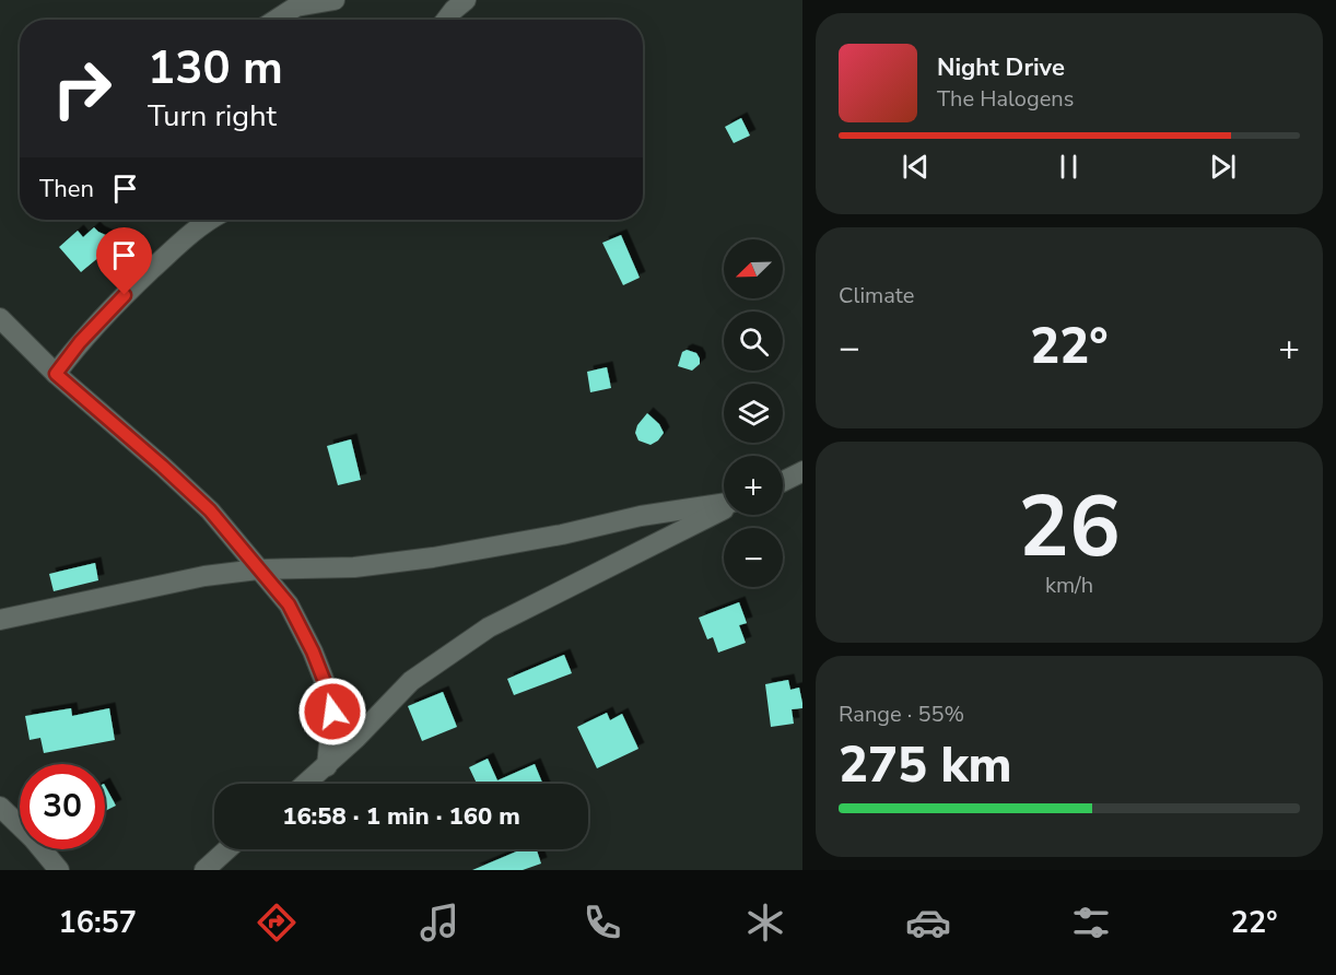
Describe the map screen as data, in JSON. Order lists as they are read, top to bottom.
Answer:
{
  "north": "bottom left",
  "page": {
    "turn": ["130 m", "Turn right"],
    "song": ["Night Drive", "The Halogens"],
    "then": "Then",
    "tile": [
      "Climate",
      ["26", "km/h"],
      ["Range · 55%", "275 km"]
    ],
    "map_buttons": ["+", "−"],
    "heat": ["−", "22°", "+"],
    "limit": "30",
    "trip": "16:58 · 1 min · 160 m",
    "tabs": ["16:57", "22°"]
  }
}
